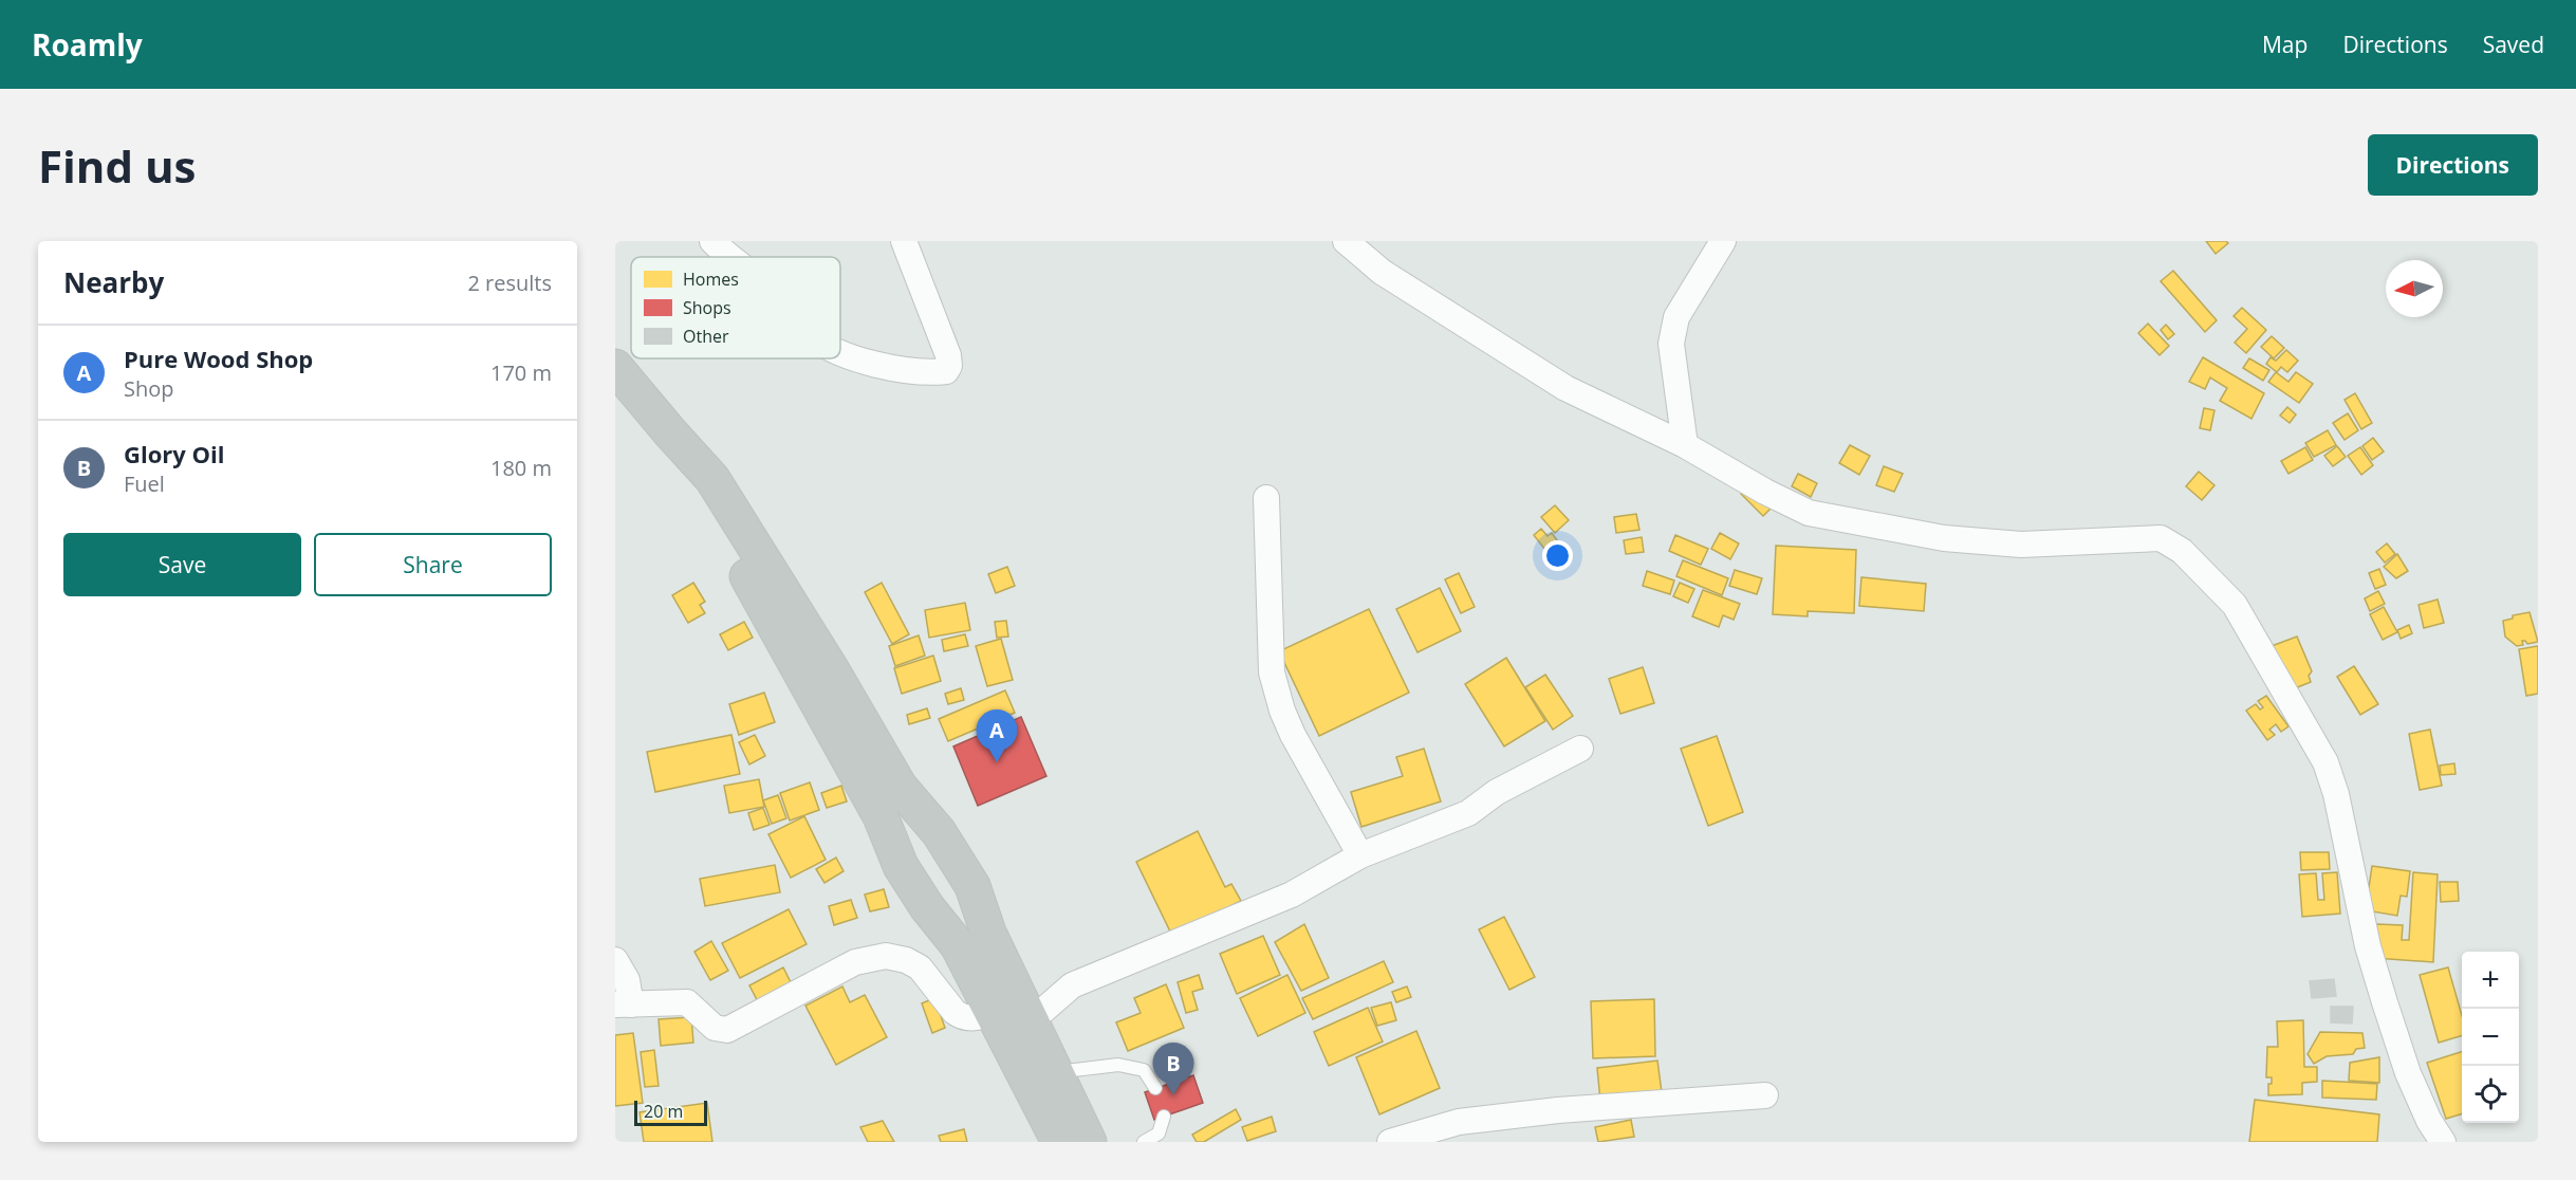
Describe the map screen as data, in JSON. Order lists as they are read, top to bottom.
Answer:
{
  "legend": ["Homes", "Shops", "Other"],
  "scale_bar": "20 m",
  "north": "left",
  "page": {
    "header": "Roamly",
    "nav": ["Map", "Directions", "Saved"],
    "buttons": [
      "Directions",
      ["Save", "Share"]
    ],
    "title": "Find us",
    "heading": ["Nearby", "2 results"],
    "list": [
      {
        "mark": "A",
        "name": "Pure Wood Shop",
        "note": "Shop",
        "value": "170 m"
      },
      {
        "mark": "B",
        "name": "Glory Oil",
        "note": "Fuel",
        "value": "180 m"
      }
    ],
    "pins": ["A", "B"],
    "map_buttons": ["+", "−"],
    "scale": "20 m"
  }
}
